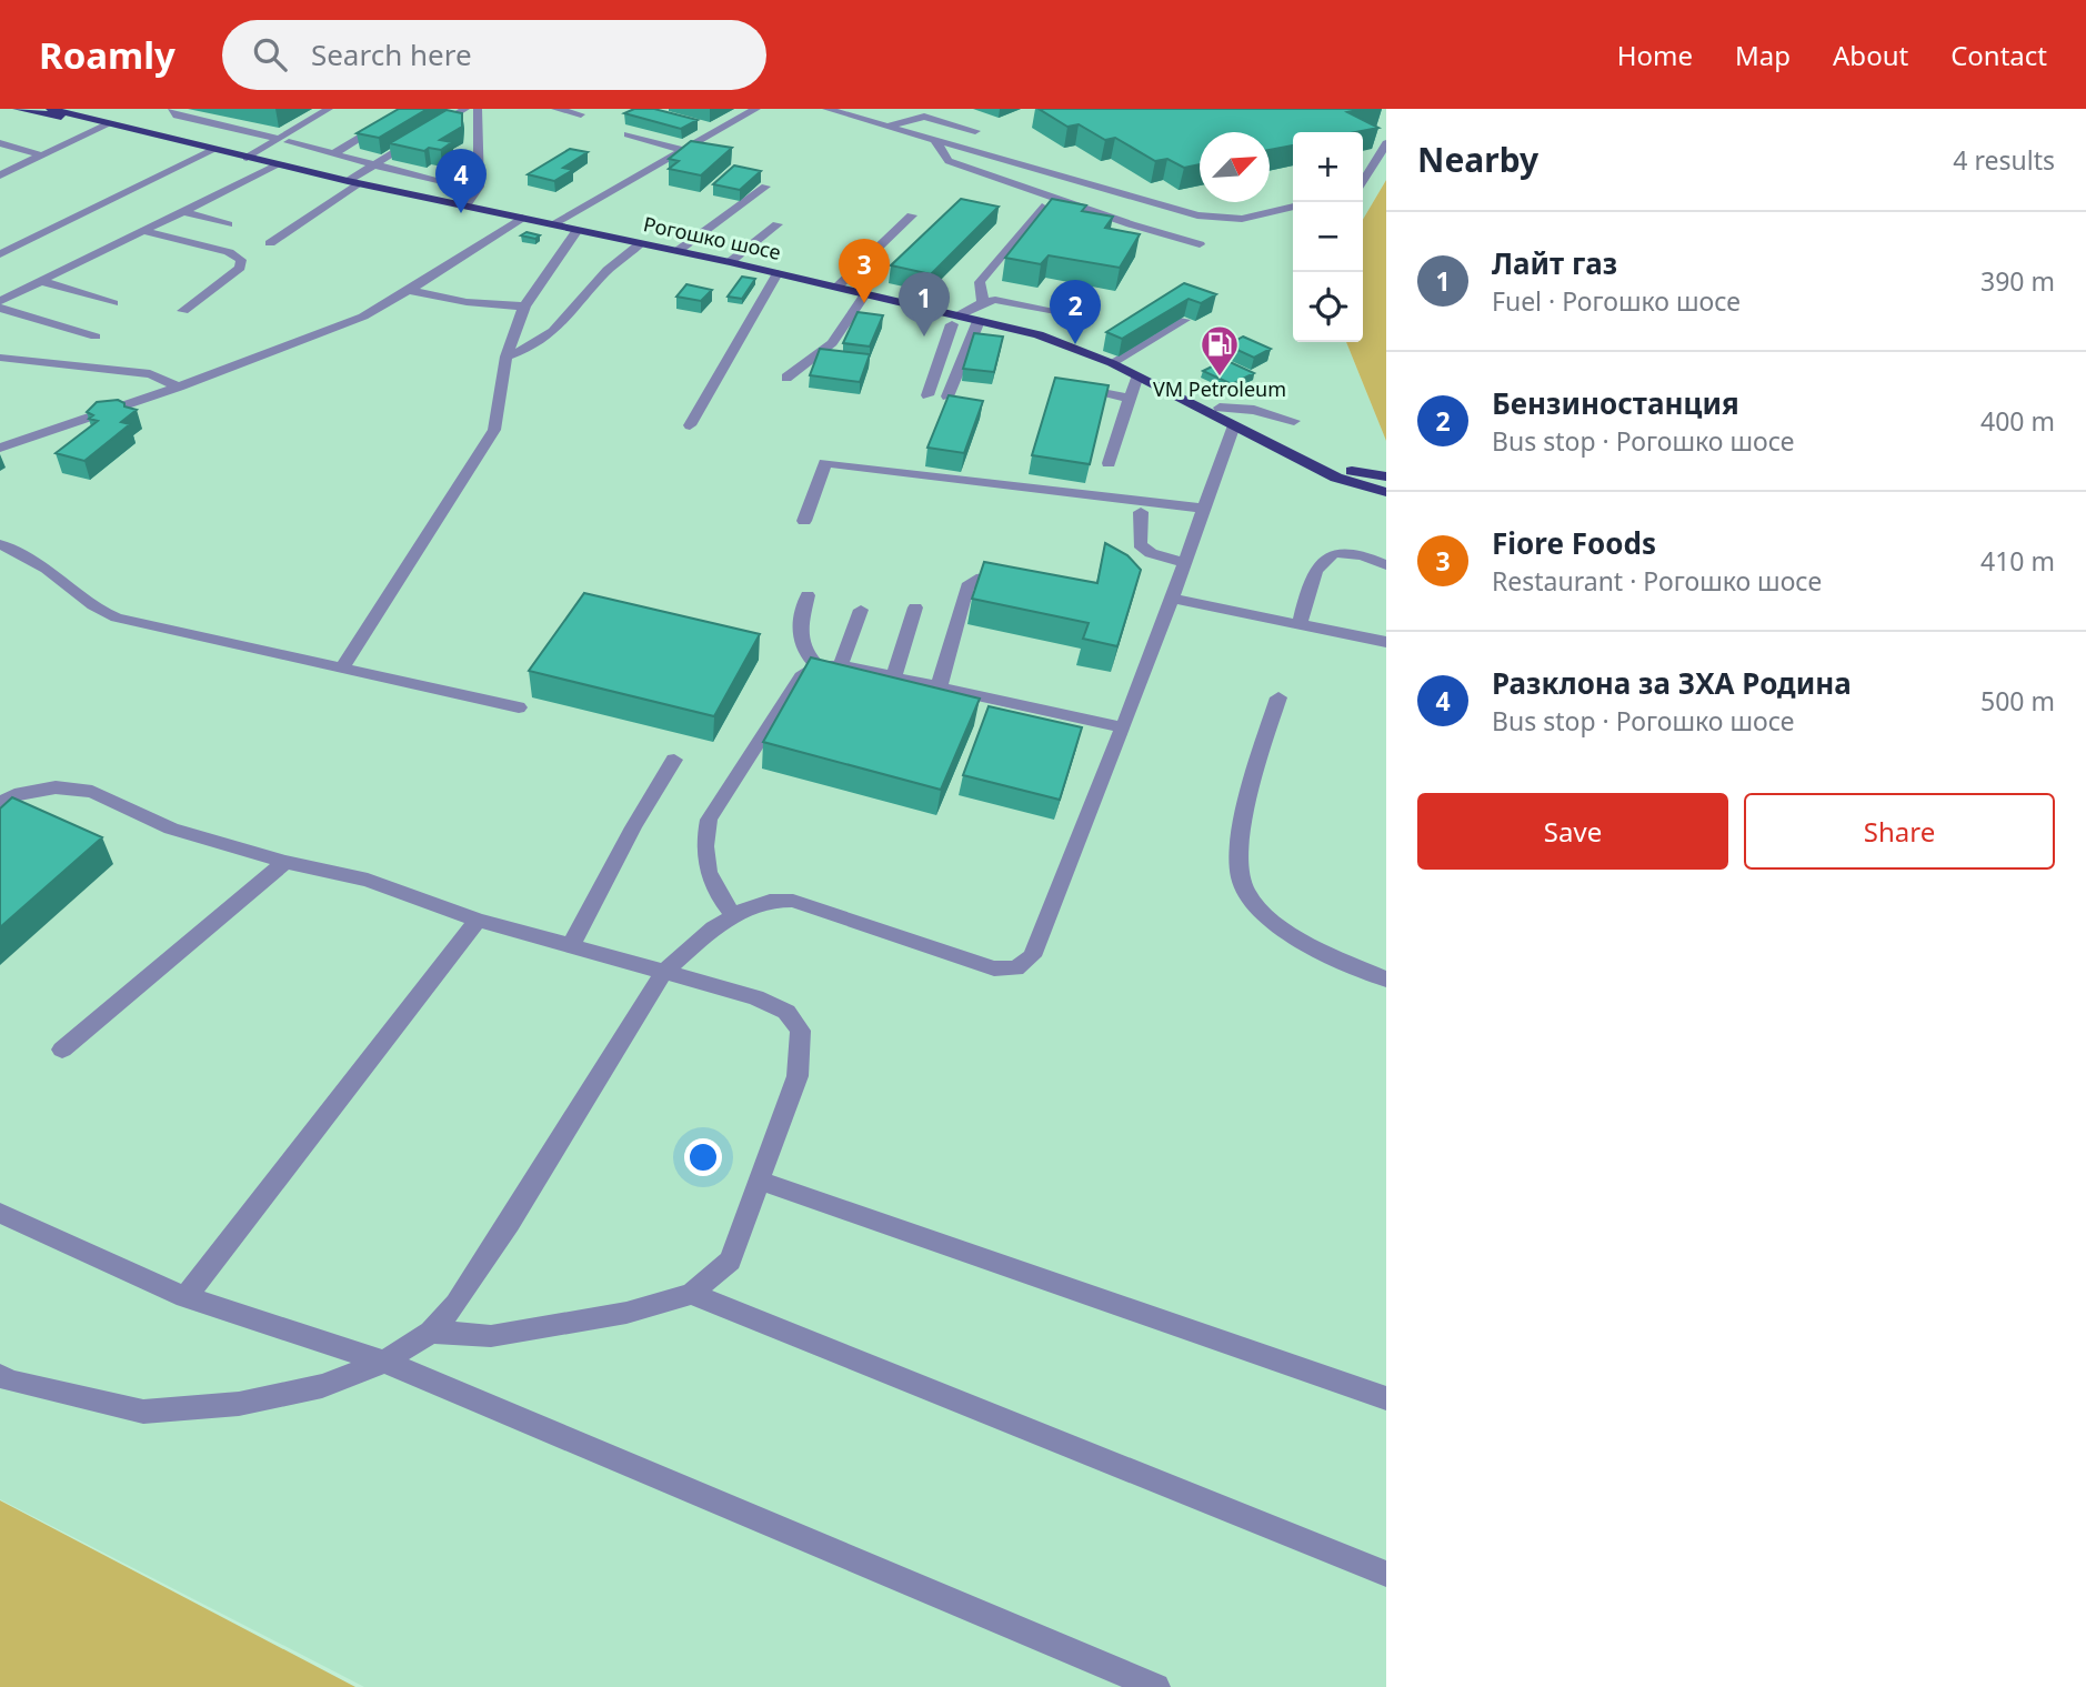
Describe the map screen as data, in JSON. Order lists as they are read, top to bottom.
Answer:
{
  "streets": {
    "main road": ["Рогошко шосе"]
  },
  "places": {
    "fuel station": ["VM Petroleum"]
  },
  "north": "top right",
  "page": {
    "header": "Roamly",
    "search": "Search here",
    "nav": [
      "Home",
      "Map",
      "About",
      "Contact"
    ],
    "heading": ["Nearby", "4 results"],
    "map_buttons": ["+", "−"],
    "pins": [
      "4",
      "3",
      "1",
      "2"
    ],
    "list": [
      {
        "mark": "1",
        "name": "Лайт газ",
        "note": "Fuel · Рогошко шосе",
        "value": "390 m"
      },
      {
        "mark": "2",
        "name": "Бензиностанция",
        "note": "Bus stop · Рогошко шосе",
        "value": "400 m"
      },
      {
        "mark": "3",
        "name": "Fiore Foods",
        "note": "Restaurant · Рогошко шосе",
        "value": "410 m"
      },
      {
        "mark": "4",
        "name": "Разклона за ЗХА Родина",
        "note": "Bus stop · Рогошко шосе",
        "value": "500 m"
      }
    ],
    "buttons": ["Save", "Share"]
  }
}
